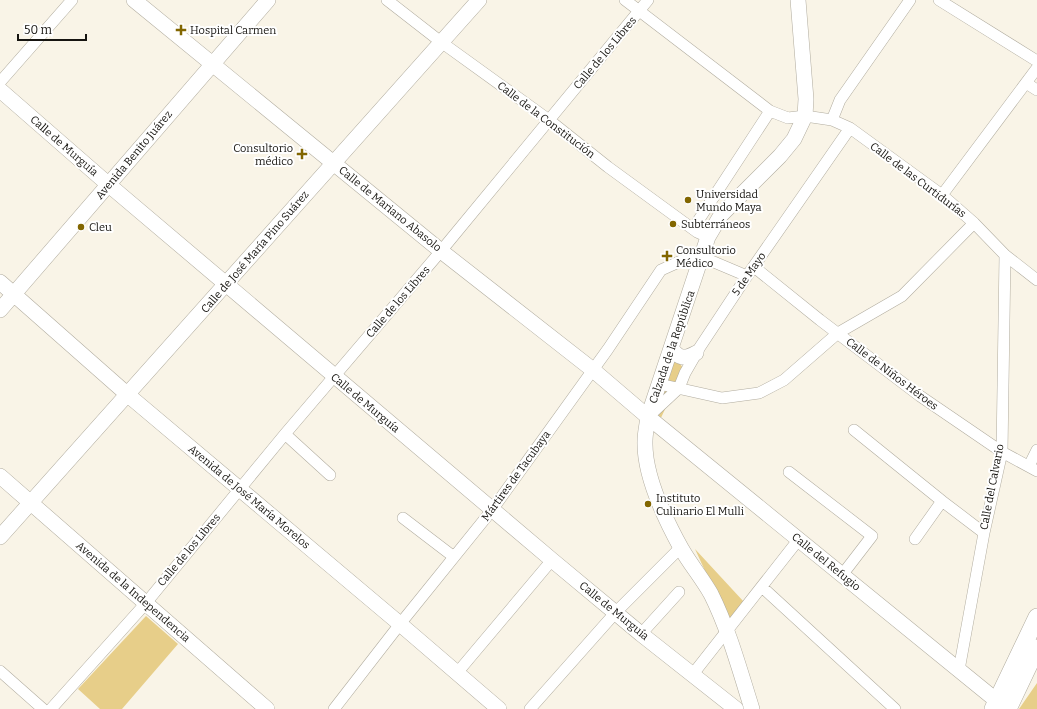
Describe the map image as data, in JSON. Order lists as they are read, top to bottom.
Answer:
{
  "streets": {
    "main road": [
      "Calle de Murguía",
      "Avenida Benito Juárez",
      "Calle de Mariano Abasolo",
      "Calle de José María Pino Suárez",
      "Calzada de la República",
      "Avenida de José María Morelos",
      "Calle del Refugio",
      "Avenida de la Independencia"
    ],
    "street": [
      "Calle de los Libres",
      "Calle de la Constitución",
      "Calle de las Curtidurías",
      "5 de Mayo",
      "Calle de Niños Héroes",
      "Mártires de Tacubaya",
      "Calle del Calvario"
    ]
  },
  "crossings": [
    ["Calle de los Libres", "Calle de la Constitución"],
    ["Calle de los Libres", "Calle de Murguía"],
    ["Calle de los Libres", "Calle de las Curtidurías"],
    ["Calle de los Libres", "Calle de Mariano Abasolo"],
    ["Calle de los Libres", "Avenida de José María Morelos"],
    ["Calle de los Libres", "Avenida de la Independencia"],
    ["Calle de la Constitución", "Calle de José María Pino Suárez"],
    ["Calle de la Constitución", "Calzada de la República"],
    ["Calle de Murguía", "Avenida Benito Juárez"],
    ["Calle de Murguía", "Calle de José María Pino Suárez"],
    ["Calle de Murguía", "Mártires de Tacubaya"],
    ["Avenida Benito Juárez", "Calle de Mariano Abasolo"],
    ["Avenida Benito Juárez", "Avenida de José María Morelos"],
    ["Calle de las Curtidurías", "5 de Mayo"],
    ["Calle de las Curtidurías", "Calzada de la República"],
    ["Calle de las Curtidurías", "Calle del Calvario"],
    ["Calle de Mariano Abasolo", "Calle de José María Pino Suárez"],
    ["Calle de Mariano Abasolo", "5 de Mayo"],
    ["Calle de Mariano Abasolo", "Calzada de la República"],
    ["Calle de Mariano Abasolo", "Mártires de Tacubaya"],
    ["Calle de Mariano Abasolo", "Calle del Refugio"],
    ["Calle de José María Pino Suárez", "Avenida de José María Morelos"],
    ["Calle de José María Pino Suárez", "Avenida de la Independencia"],
    ["5 de Mayo", "Calzada de la República"],
    ["5 de Mayo", "Calle de Niños Héroes"],
    ["5 de Mayo", "Calle del Refugio"],
    ["Calzada de la República", "Mártires de Tacubaya"],
    ["Calzada de la República", "Calle del Refugio"],
    ["Calle de Niños Héroes", "Calle del Calvario"],
    ["Mártires de Tacubaya", "Avenida de José María Morelos"],
    ["Calle del Calvario", "Calle del Refugio"]
  ],
  "places": {
    "health": ["Hospital Carmen", "Consultorio médico", "Consultorio Médico"],
    "other": [
      "Universidad Mundo Maya",
      "Subterráneos",
      "Cleu",
      "Instituto Culinario El Mulli"
    ]
  },
  "scale_bar": "50 m"
}
